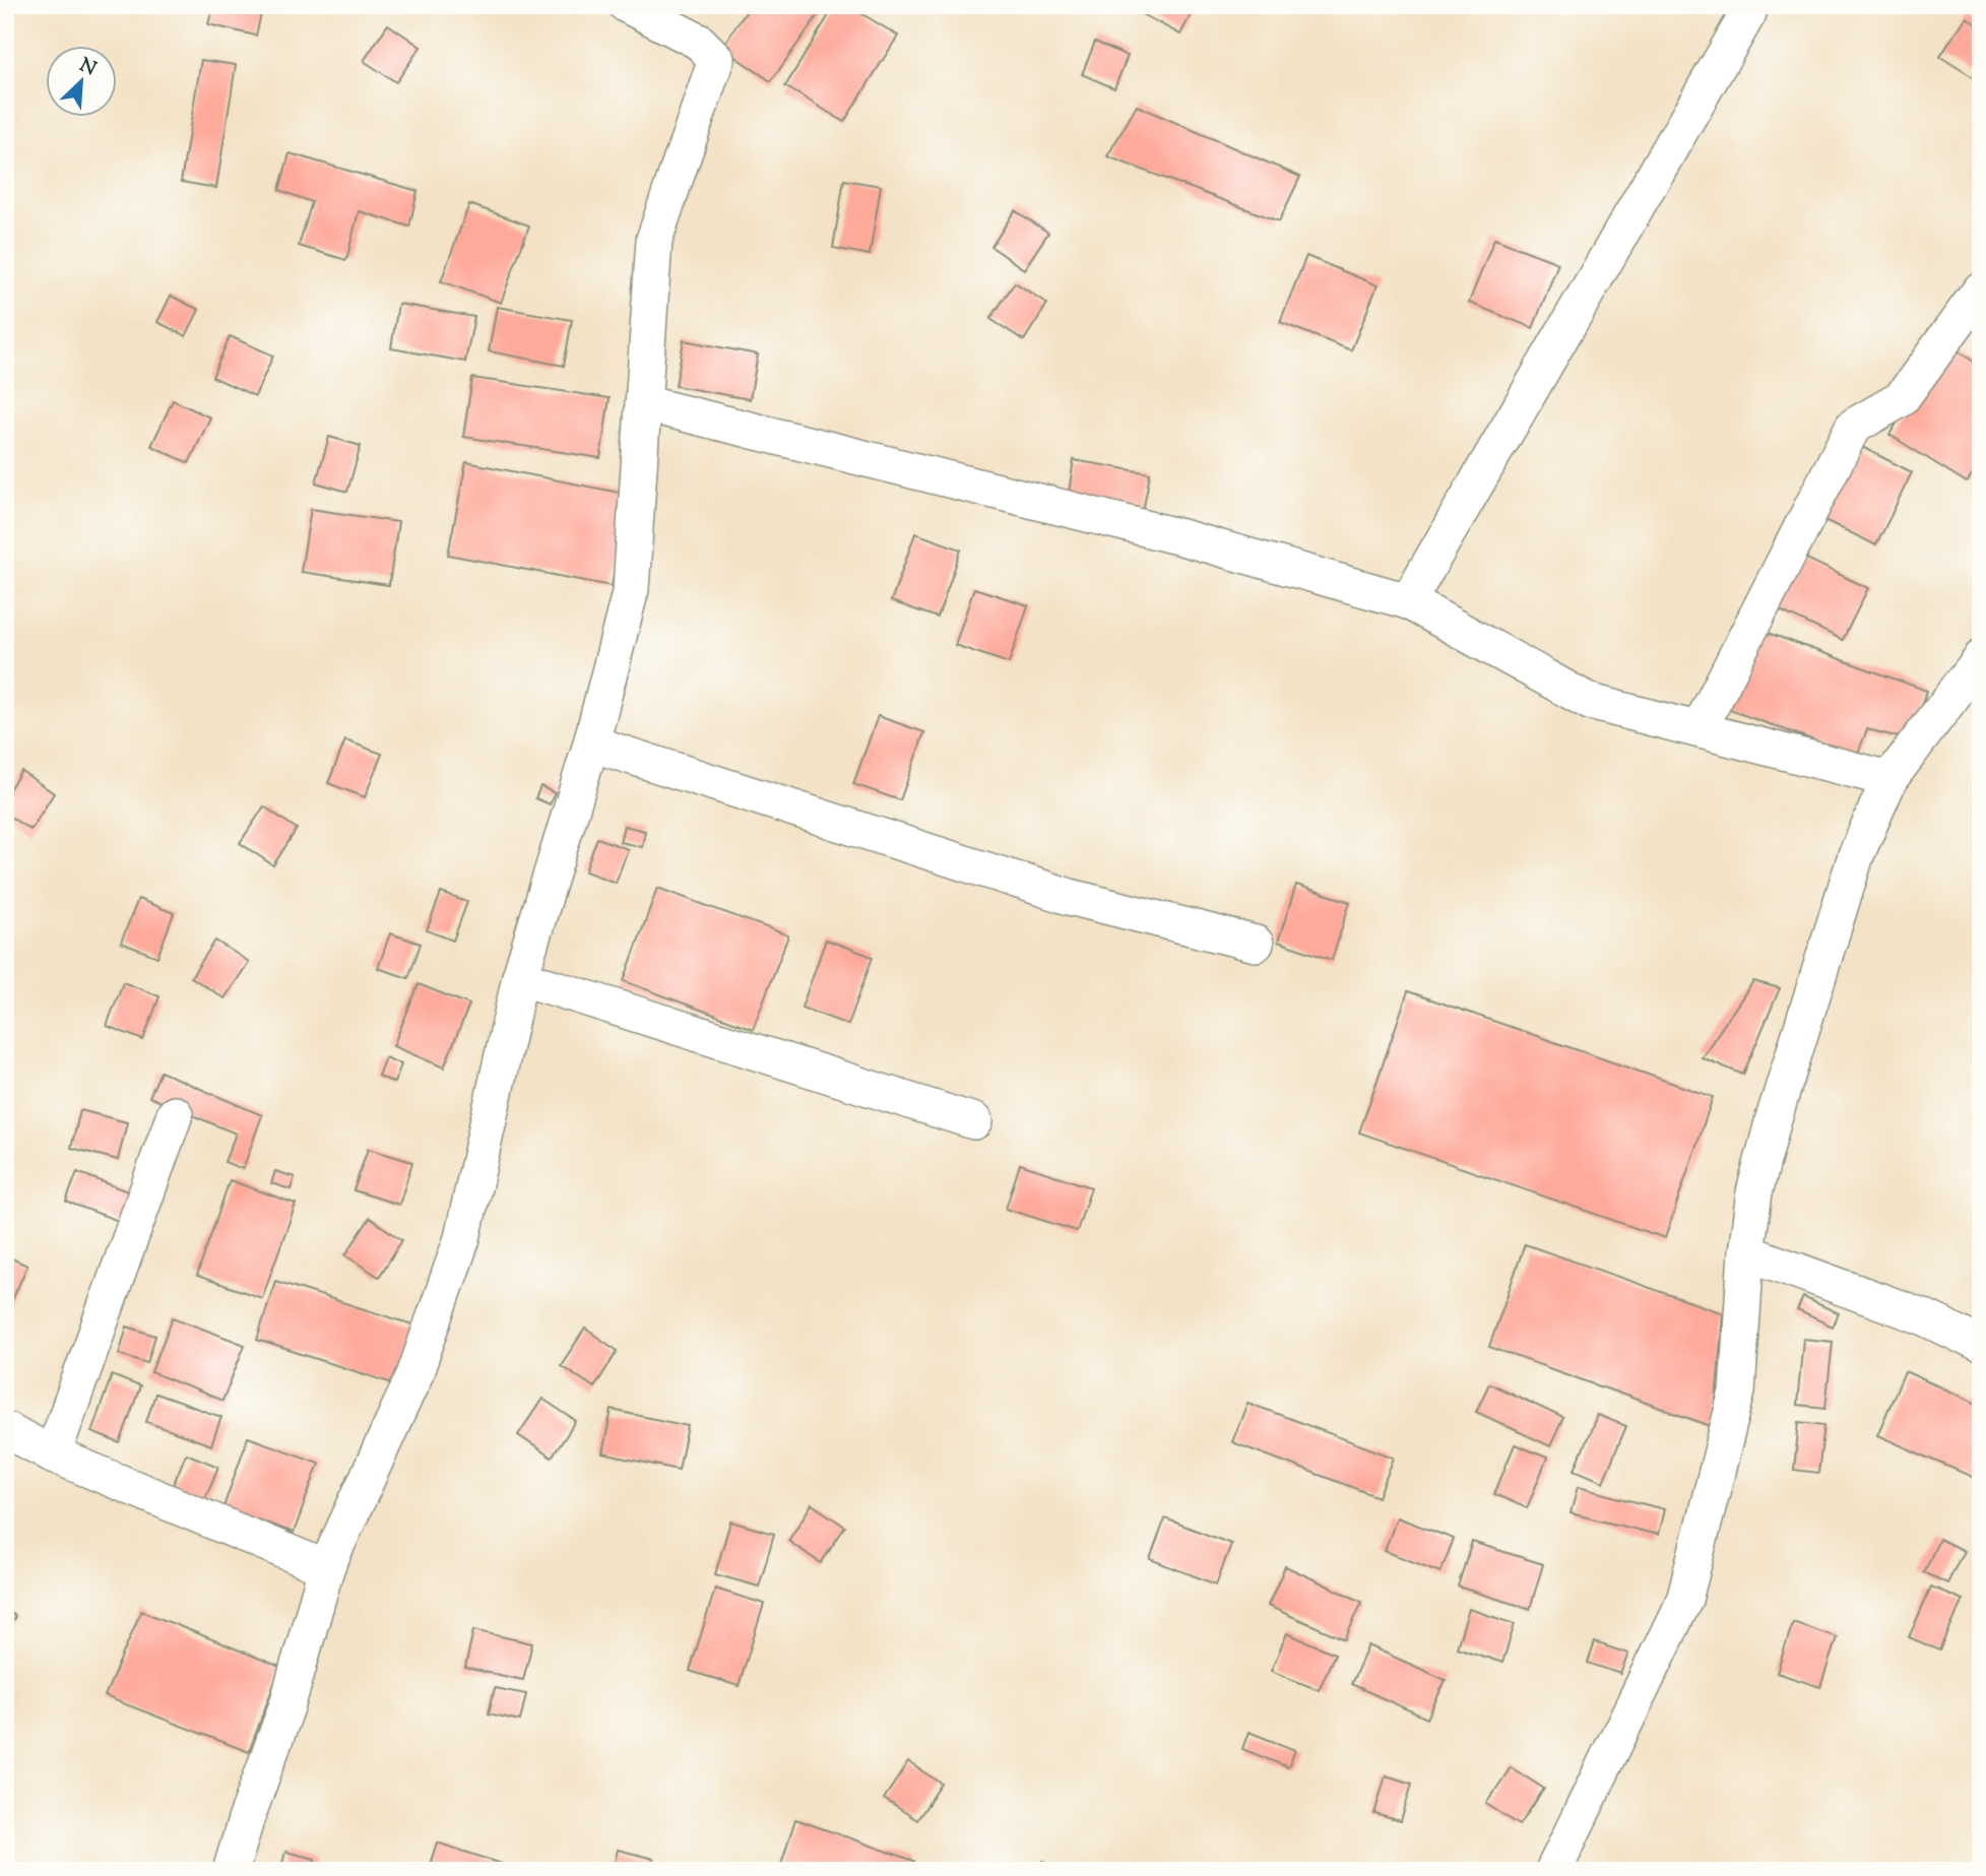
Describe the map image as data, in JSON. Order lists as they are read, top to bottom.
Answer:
{
  "north": "top right"
}
